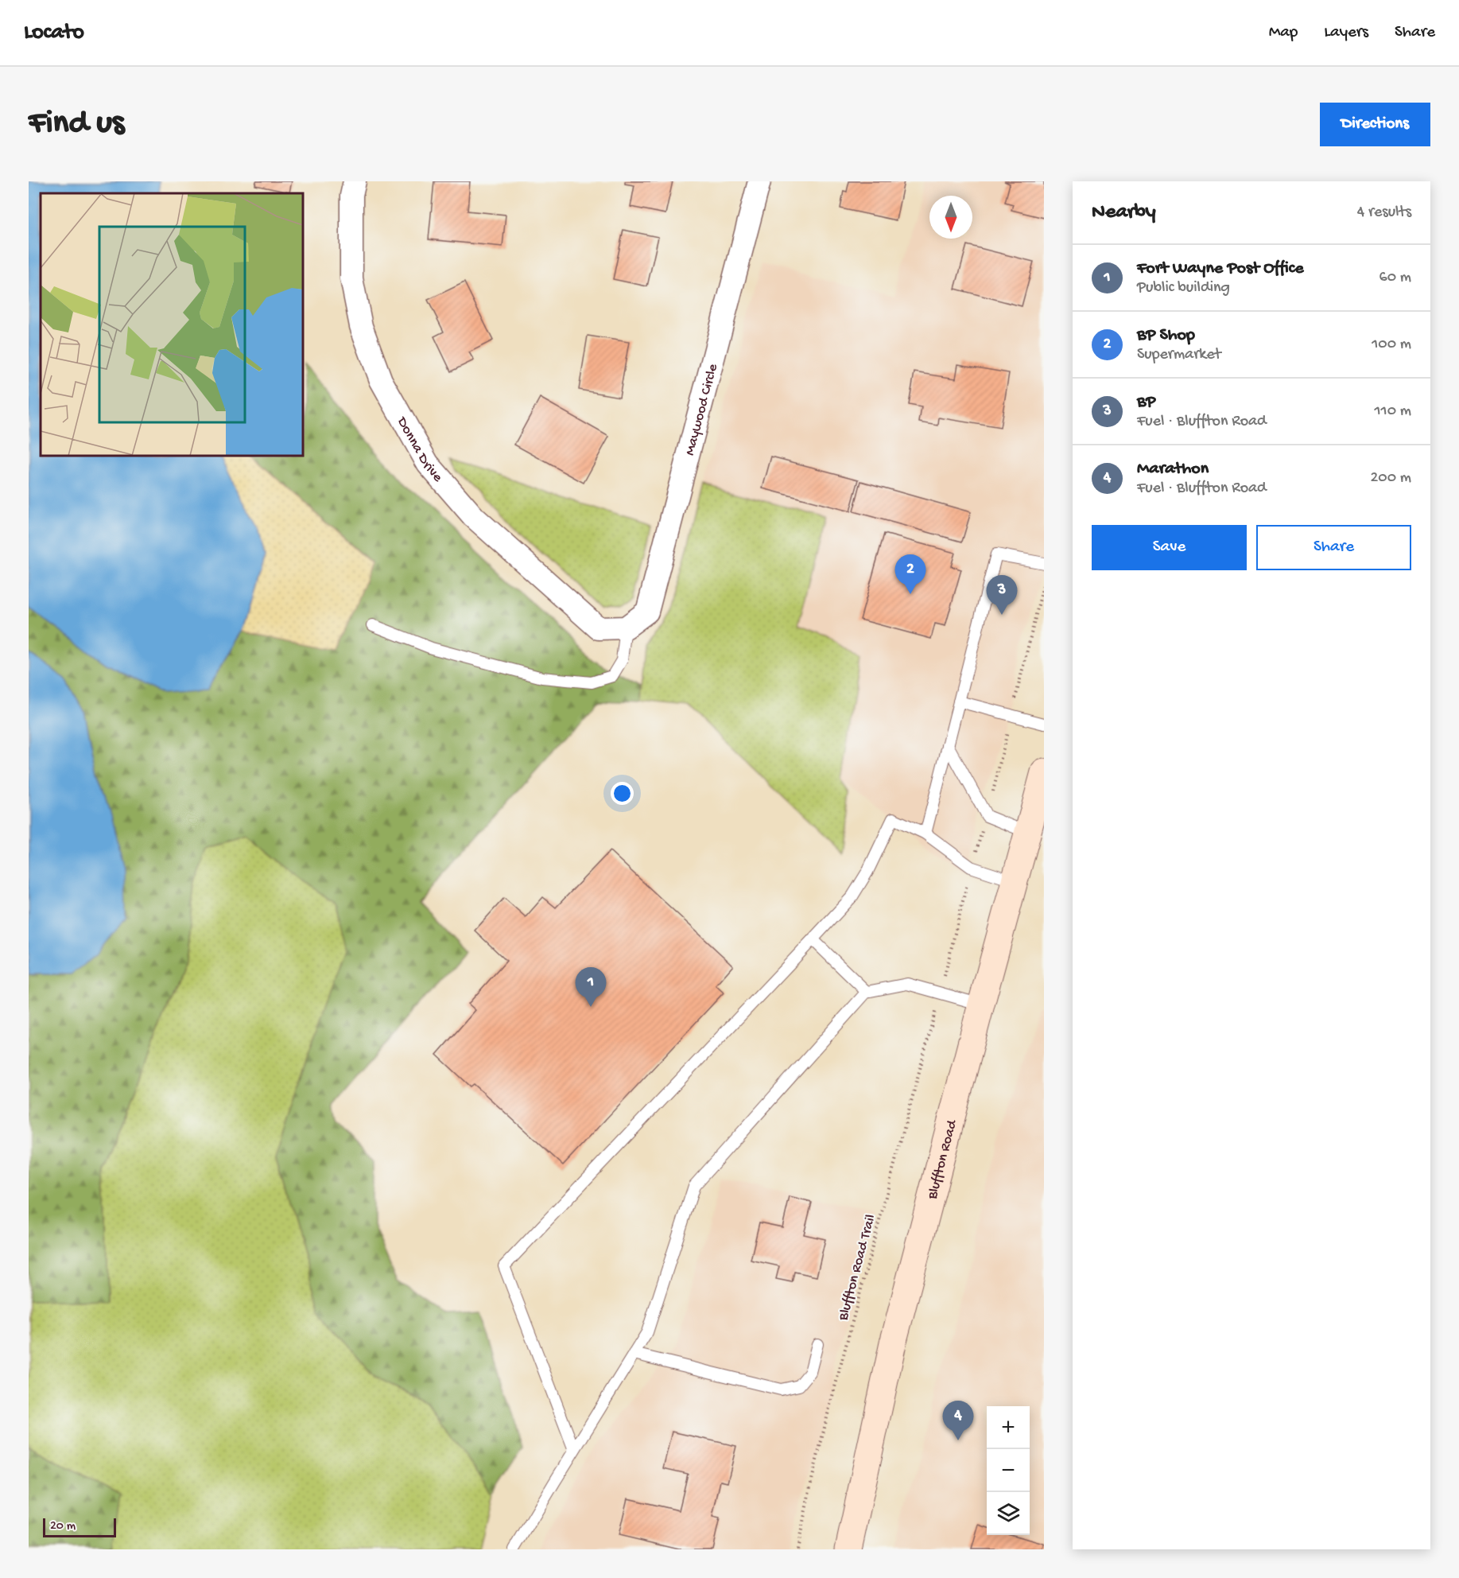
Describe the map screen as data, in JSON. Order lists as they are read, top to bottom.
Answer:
{
  "streets": {
    "main road": ["Bluffton Road"],
    "street": ["Maywood Circle", "Donna Drive"],
    "path": ["Bluffton Road Trail"]
  },
  "crossings": [
    ["Maywood Circle", "Donna Drive"]
  ],
  "scale_bar": "20 m",
  "north": "bottom",
  "page": {
    "header": "Locato",
    "nav": ["Map", "Layers", "Share"],
    "buttons": [
      "Directions",
      ["Save", "Share"]
    ],
    "title": "Find us",
    "heading": ["Nearby", "4 results"],
    "list": [
      {
        "mark": "1",
        "name": "Fort Wayne Post Office",
        "note": "Public building",
        "value": "60 m"
      },
      {
        "mark": "2",
        "name": "BP Shop",
        "note": "Supermarket",
        "value": "100 m"
      },
      {
        "mark": "3",
        "name": "BP",
        "note": "Fuel · Bluffton Road",
        "value": "110 m"
      },
      {
        "mark": "4",
        "name": "Marathon",
        "note": "Fuel · Bluffton Road",
        "value": "200 m"
      }
    ],
    "pins": [
      "2",
      "3",
      "1",
      "4"
    ],
    "map_buttons": ["+", "−"],
    "scale": "20 m"
  }
}
